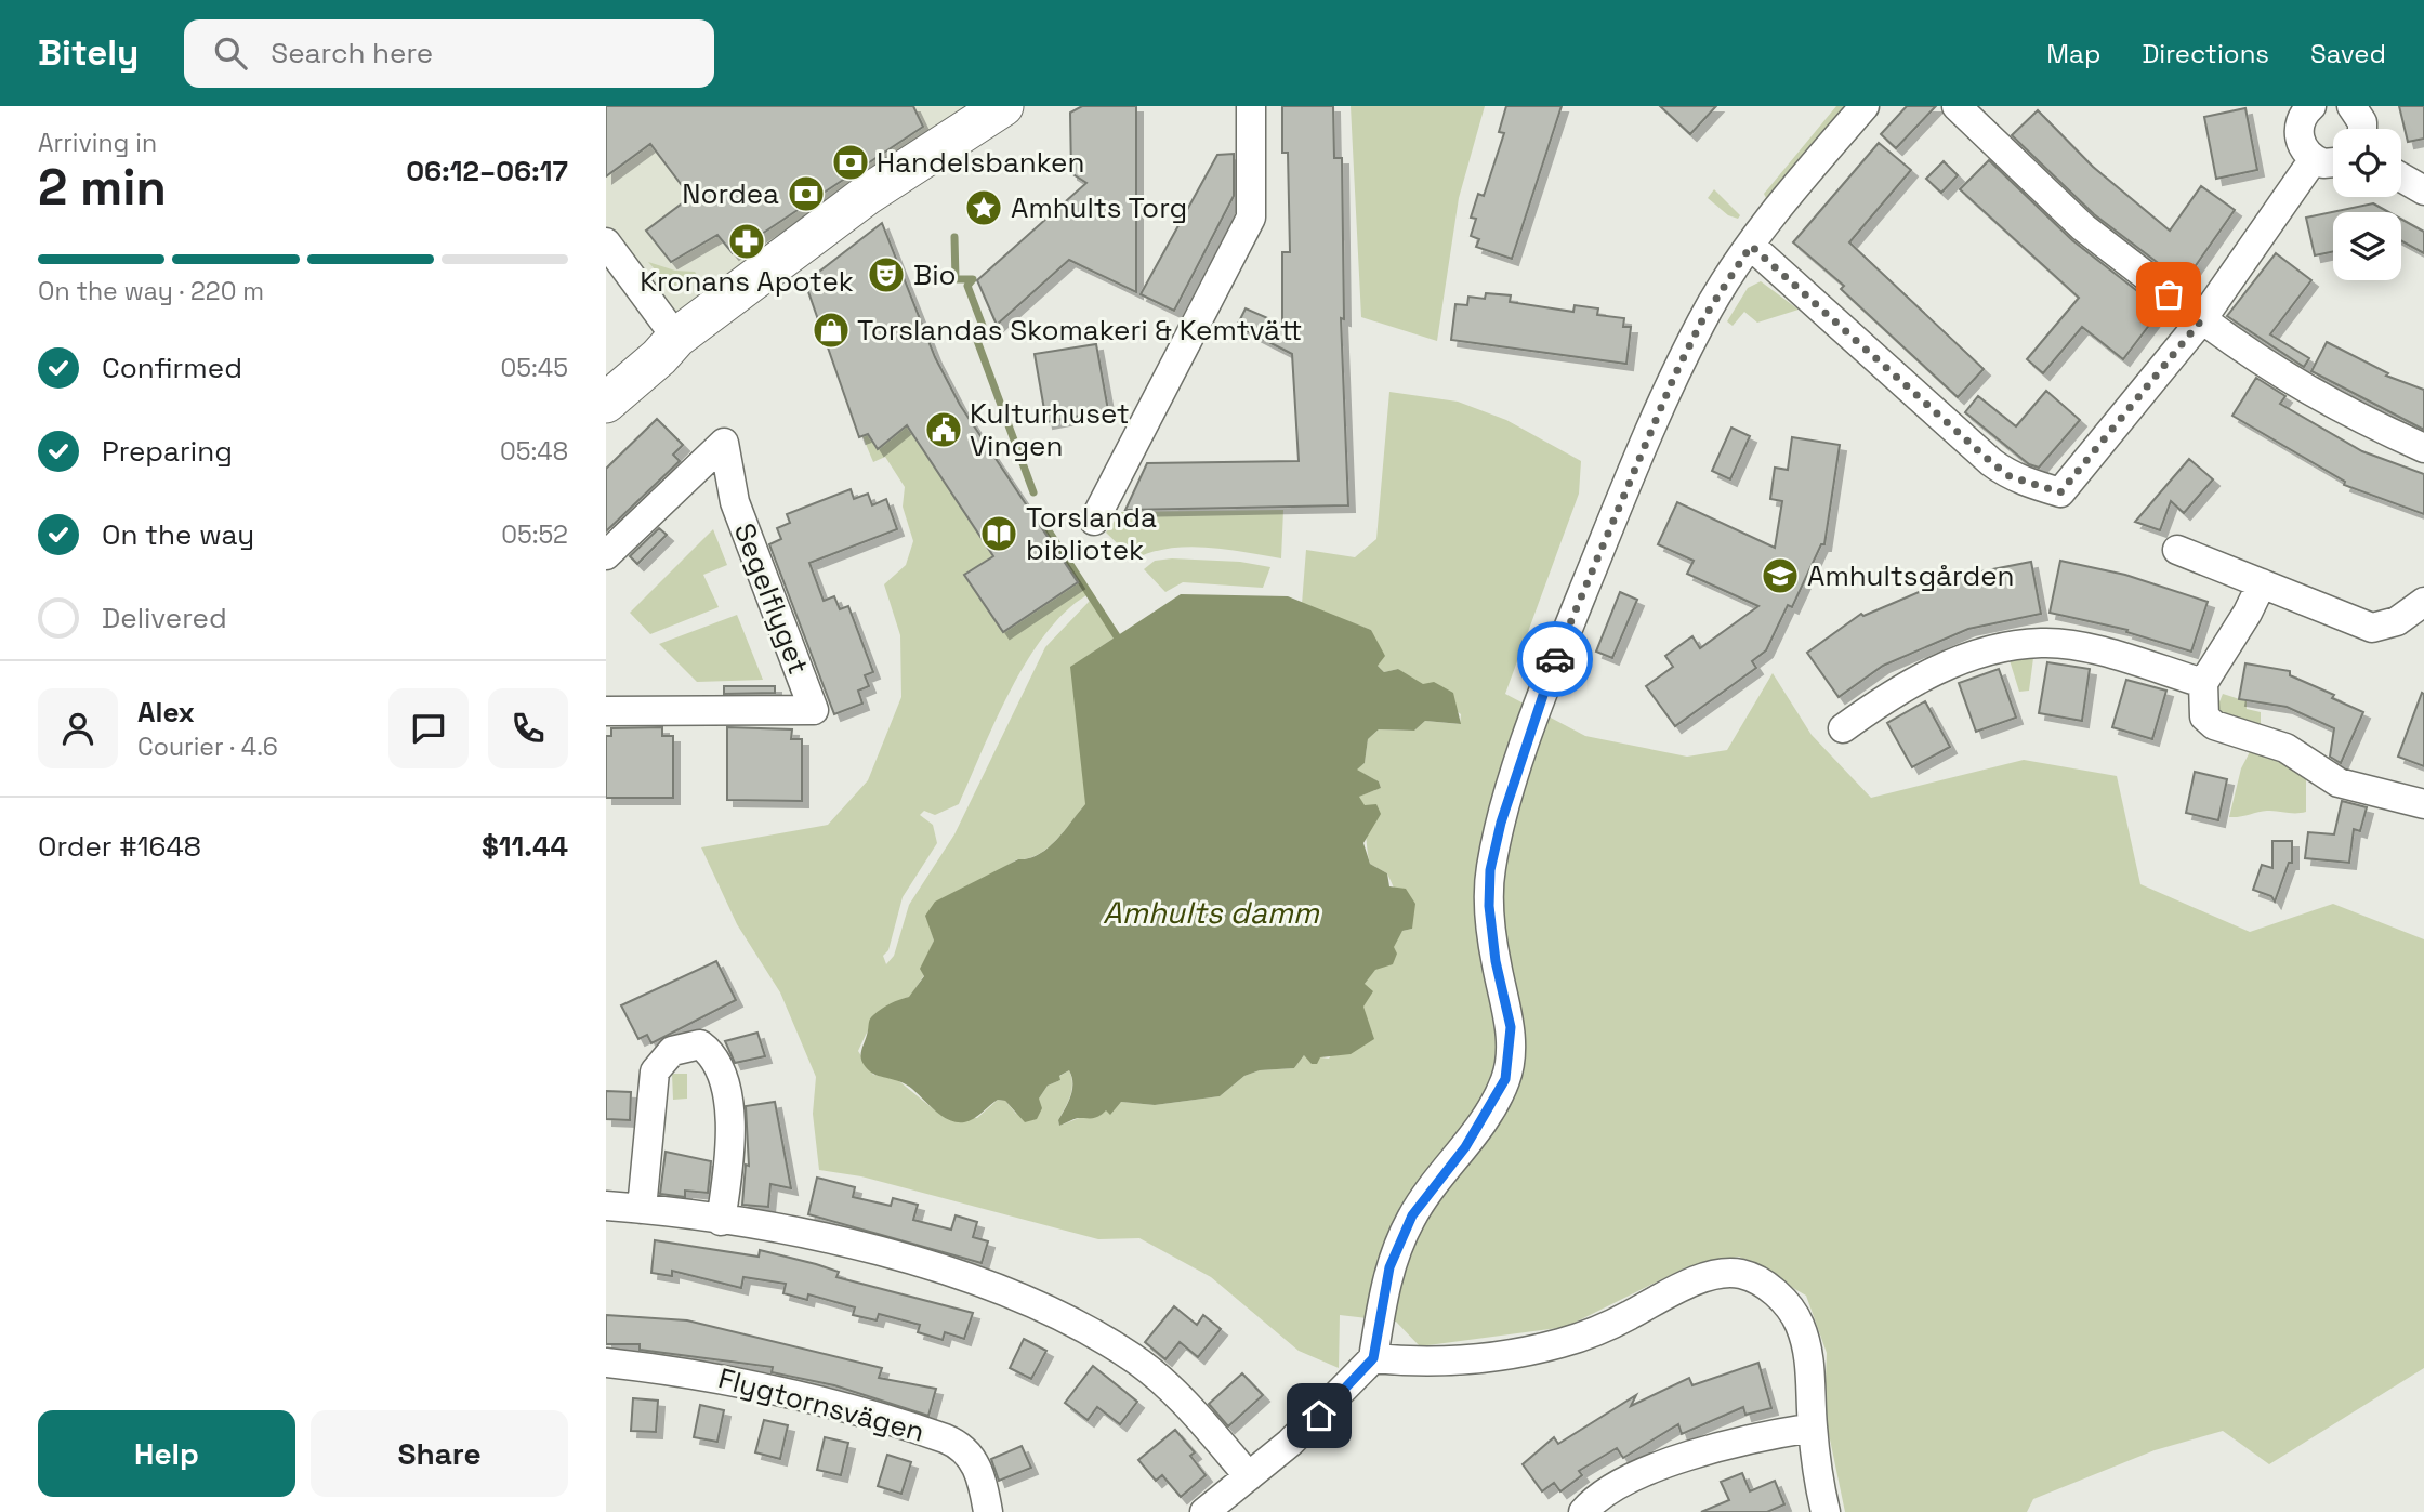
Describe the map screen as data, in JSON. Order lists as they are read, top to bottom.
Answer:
{
  "streets": {
    "street": ["Segelflyget", "Flygtornsvägen"]
  },
  "water": ["Amhults damm"],
  "places": {
    "bank": ["Handelsbanken", "Nordea"],
    "place": ["Amhults Torg"],
    "pharmacy": ["Kronans Apotek"],
    "theatre": ["Bio"],
    "shop": ["Torslandas Skomakeri & Kemtvätt"],
    "public building": ["Kulturhuset Vingen"],
    "library": ["Torslanda bibliotek"],
    "school or university": ["Amhultsgården"]
  },
  "page": {
    "header": "Bitely",
    "search": "Search here",
    "nav": ["Map", "Directions", "Saved"],
    "heading": ["2 min", "Arriving in", "06:12–06:17"],
    "panel": [
      "Alex",
      "Courier · 4.6",
      "Order #1648",
      "$11.44"
    ],
    "bar": "On the way · 220 m",
    "list": [
      ["Confirmed", "05:45"],
      ["Preparing", "05:48"],
      ["On the way", "05:52"],
      "Delivered"
    ],
    "buttons": ["Help", "Share"]
  }
}
